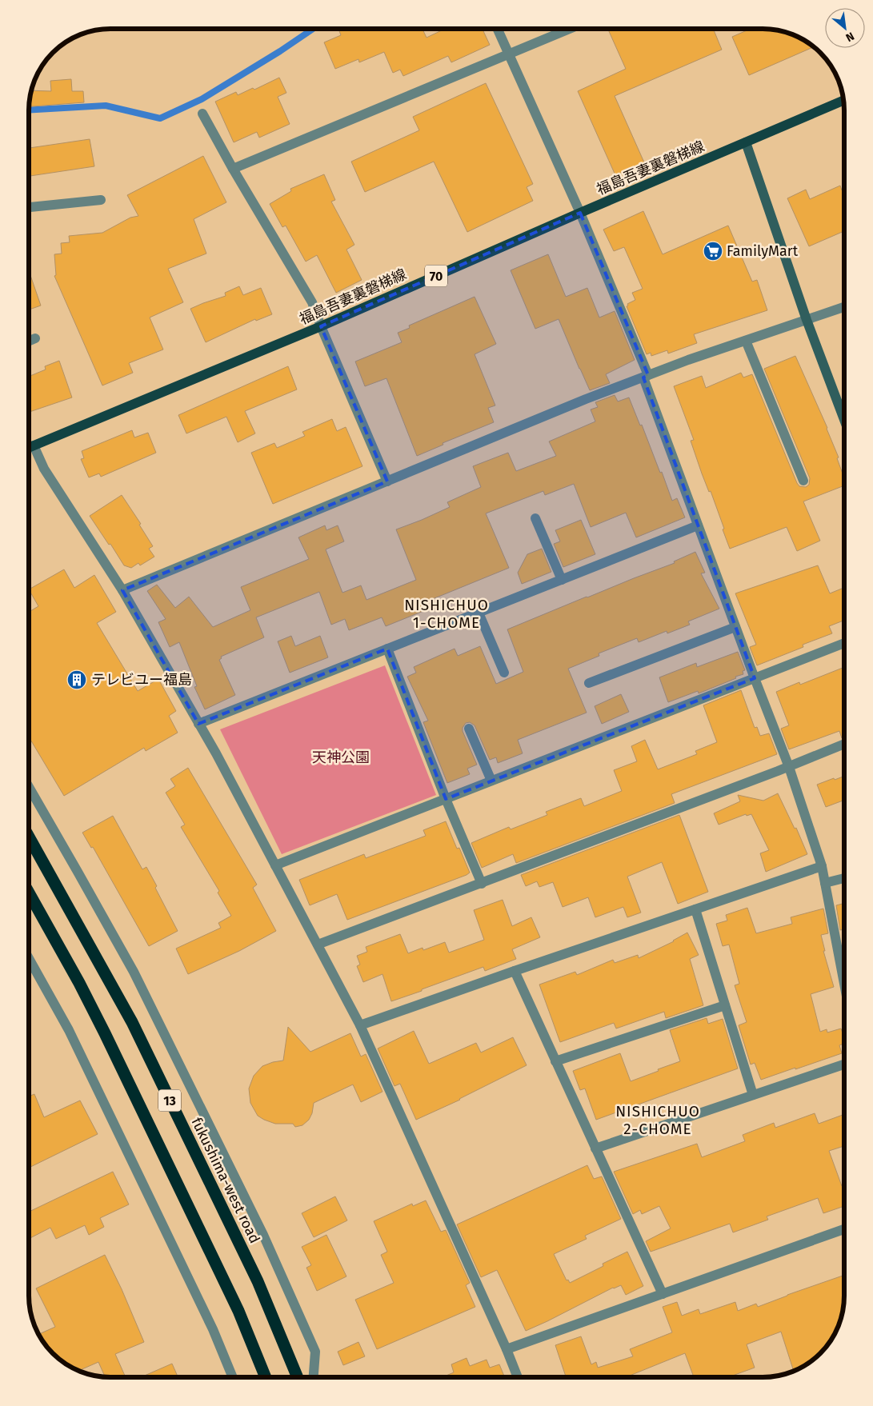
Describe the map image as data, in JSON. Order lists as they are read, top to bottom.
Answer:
{
  "streets": {
    "highway": ["13", "fukushima-west road"],
    "main road": ["福島吾妻裏磐梯線", "70"]
  },
  "districts": ["NISHICHUO 1-CHOME", "NISHICHUO 2-CHOME"],
  "parks": ["天神公園"],
  "places": {
    "supermarket": ["FamilyMart"],
    "building": ["テレビユー福島"]
  },
  "north": "bottom right"
}
